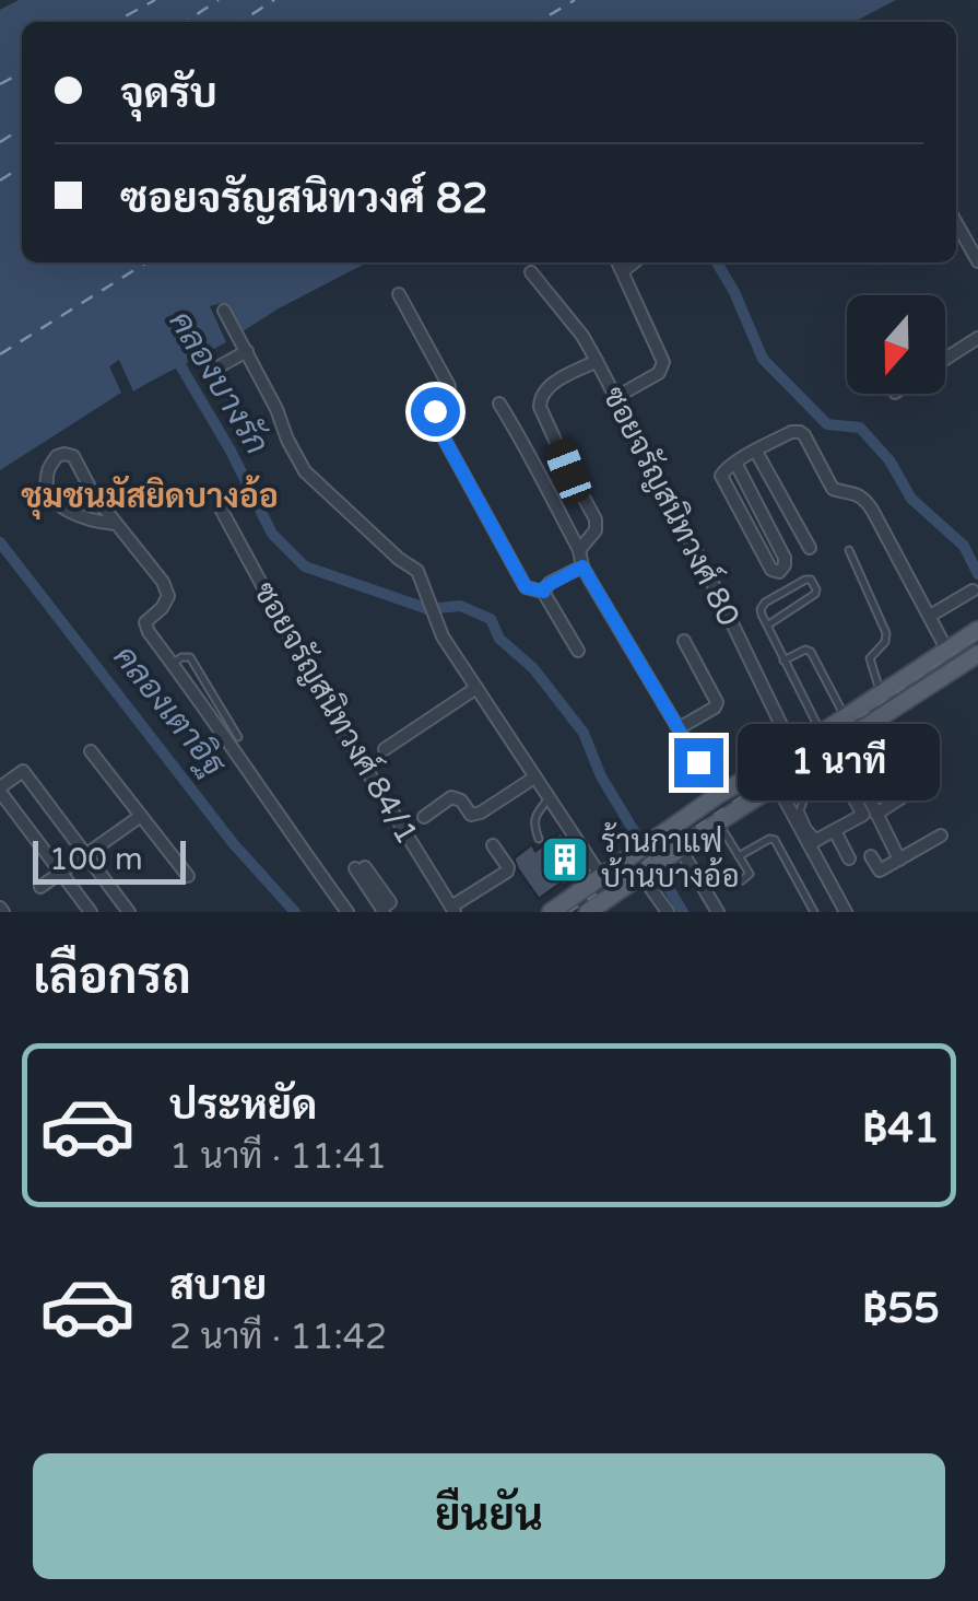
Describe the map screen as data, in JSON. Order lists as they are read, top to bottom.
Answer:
{
  "streets": {
    "street": ["ซอยจรัญสนิทวงศ์ 80", "ซอยจรัญสนิทวงศ์ 84/1"]
  },
  "districts": ["ชุมชนมัสยิดบางอ้อ"],
  "water": ["คลองบางรัก", "คลองเตาอิฐ"],
  "places": {
    "building": ["ร้านกาแฟ บ้านบางอ้อ"]
  },
  "scale_bar": "100 m",
  "north": "bottom",
  "page": {
    "banner": ["จุดรับ", "ซอยจรัญสนิทวงศ์ 82"],
    "bubble": "1 นาที",
    "scale": "100 m",
    "heading": "เลือกรถ",
    "list": [
      {
        "name": "ประหยัด",
        "note": "1 นาที · 11:41",
        "value": "฿41"
      },
      {
        "name": "สบาย",
        "note": "2 นาที · 11:42",
        "value": "฿55"
      }
    ],
    "buttons": "ยืนยัน"
  }
}
